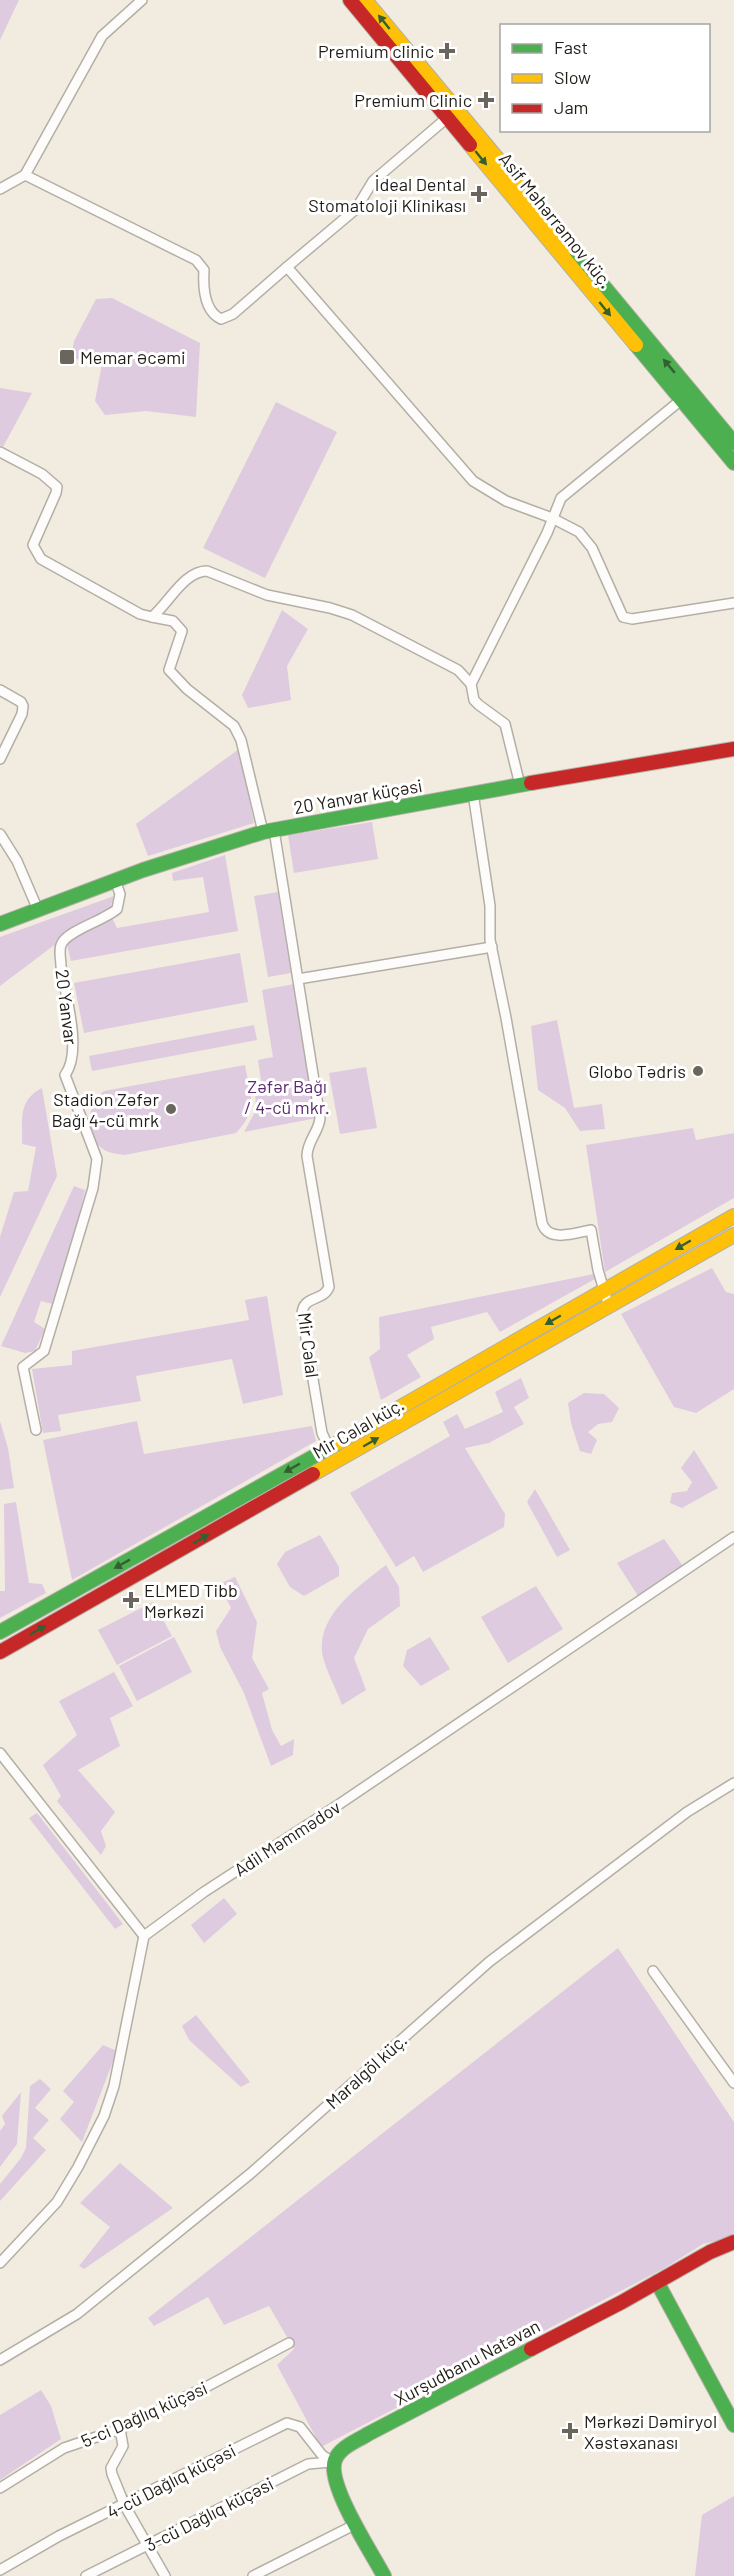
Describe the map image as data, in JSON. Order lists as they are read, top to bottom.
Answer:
{
  "streets": {
    "street": [
      "Asif Məhərrəmov küç.",
      "20 Yanvar küçəsi",
      "20 Yanvar",
      "Mir Cəlal",
      "Mir Cəlal küç.",
      "Adil Məmmədov",
      "Maralgöl küç.",
      "Xurşudbanu Natəvan",
      "5-ci Dağlıq küçəsi",
      "4-cü Dağlıq küçəsi",
      "3-cü Dağlıq küçəsi"
    ]
  },
  "crossings": [
    ["20 Yanvar küçəsi", "20 Yanvar"],
    ["Mir Cəlal", "Mir Cəlal küç."],
    ["Xurşudbanu Natəvan", "4-cü Dağlıq küçəsi"],
    ["Xurşudbanu Natəvan", "3-cü Dağlıq küçəsi"],
    ["4-cü Dağlıq küçəsi", "3-cü Dağlıq küçəsi"]
  ],
  "parks": ["Zəfər Bağı / 4-cü mkr."],
  "places": {
    "health": [
      "Premium clinic",
      "Premium Clinic",
      "İdeal Dental Stomatoloji Klinikası",
      "ELMED Tibb Mərkəzi",
      "Mərkəzi Dəmiryol Xəstəxanası"
    ],
    "transit": ["Memar Əcəmi"],
    "other": ["Globo Tədris", "Stadion Zəfər Bağı 4-cü mrk"]
  },
  "legend": ["Fast", "Slow", "Jam"]
}
